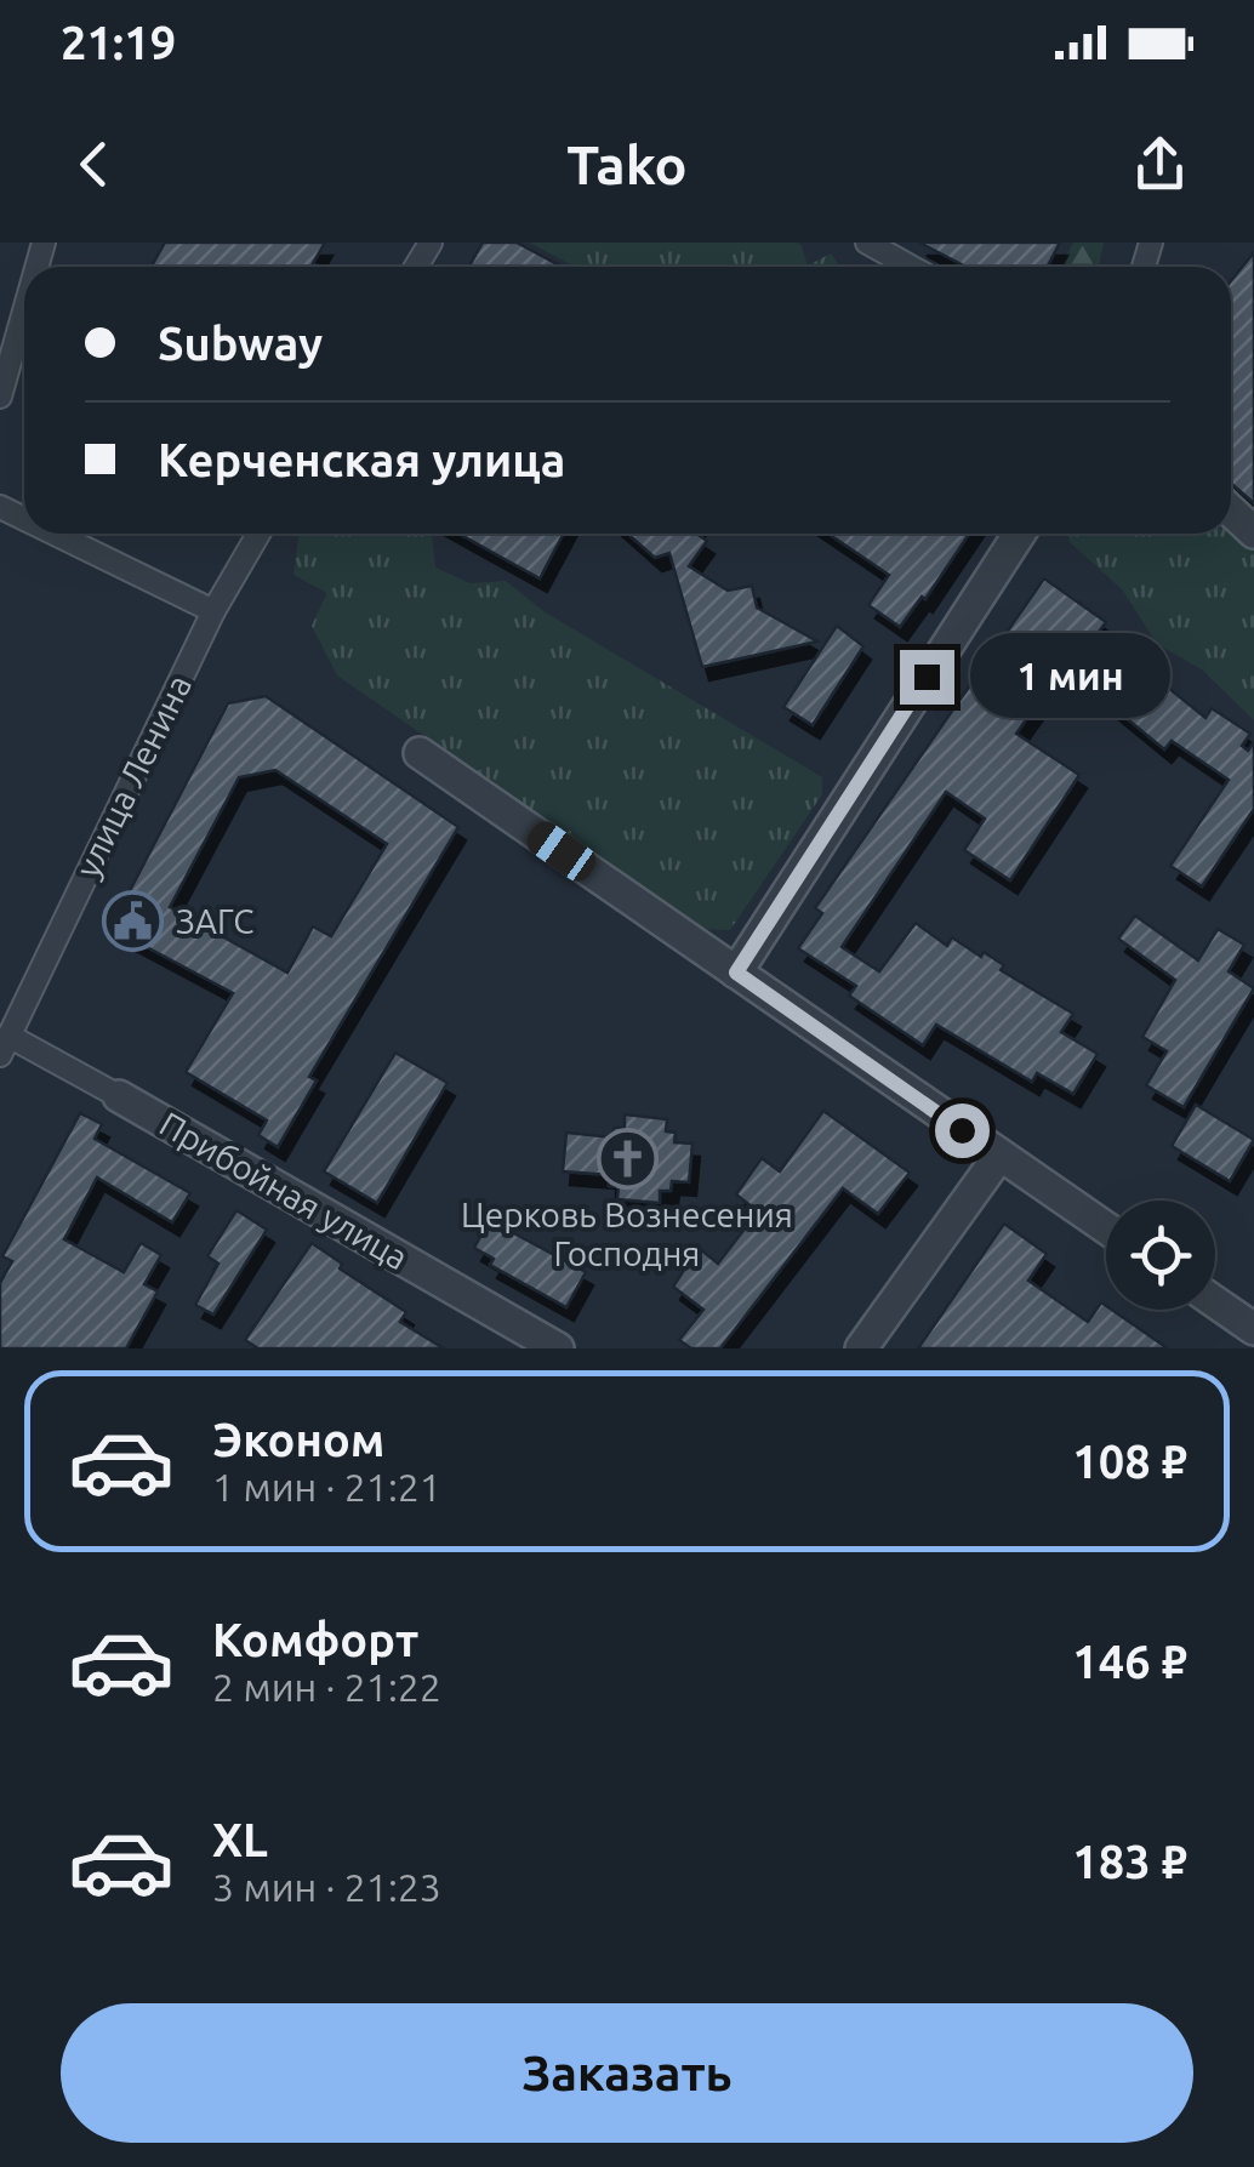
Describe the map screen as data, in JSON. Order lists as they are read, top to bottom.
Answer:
{
  "streets": {
    "street": ["улица Ленина", "Прибойная улица"]
  },
  "crossings": [
    ["улица Ленина", "Прибойная улица"]
  ],
  "places": {
    "public building": ["ЗАГС"],
    "church": ["Церковь Вознесения Господня"]
  },
  "page": {
    "status": "21:19",
    "header": "Tako",
    "banner": ["Subway", "Керченская улица"],
    "bubble": "1 мин",
    "list": [
      {
        "name": "Эконом",
        "note": "1 мин · 21:21",
        "value": "108 ₽"
      },
      {
        "name": "Комфорт",
        "note": "2 мин · 21:22",
        "value": "146 ₽"
      },
      {
        "name": "XL",
        "note": "3 мин · 21:23",
        "value": "183 ₽"
      }
    ],
    "buttons": "Заказать"
  }
}
